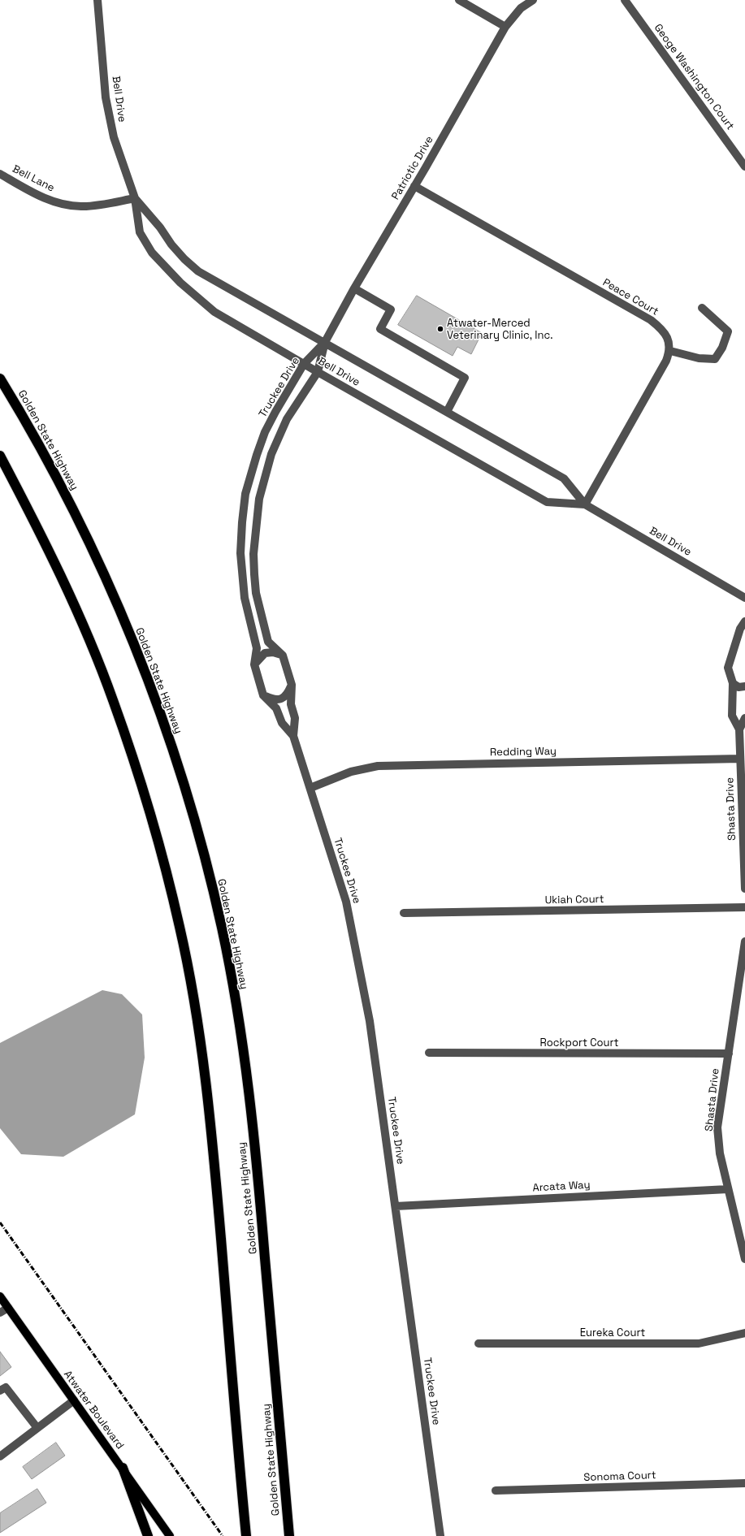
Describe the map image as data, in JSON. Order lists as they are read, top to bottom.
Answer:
{
  "streets": {
    "highway": ["Golden State Highway"],
    "main road": ["Atwater Boulevard"],
    "street": [
      "Geoge Washington Court",
      "Bell Drive",
      "Patriotic Drive",
      "Bell Lane",
      "Peace Court",
      "Truckee Drive",
      "Redding Way",
      "Shasta Drive",
      "Ukiah Court",
      "Rockport Court",
      "Arcata Way",
      "Eureka Court",
      "Sonoma Court"
    ]
  },
  "crossings": [
    ["Bell Drive", "Patriotic Drive"],
    ["Bell Drive", "Bell Lane"],
    ["Bell Drive", "Truckee Drive"],
    ["Patriotic Drive", "Peace Court"],
    ["Patriotic Drive", "Truckee Drive"],
    ["Truckee Drive", "Redding Way"],
    ["Truckee Drive", "Arcata Way"],
    ["Redding Way", "Shasta Drive"],
    ["Shasta Drive", "Rockport Court"],
    ["Shasta Drive", "Arcata Way"]
  ],
  "places": ["Atwater-Merced Veterinary Clinic, Inc."]
}
